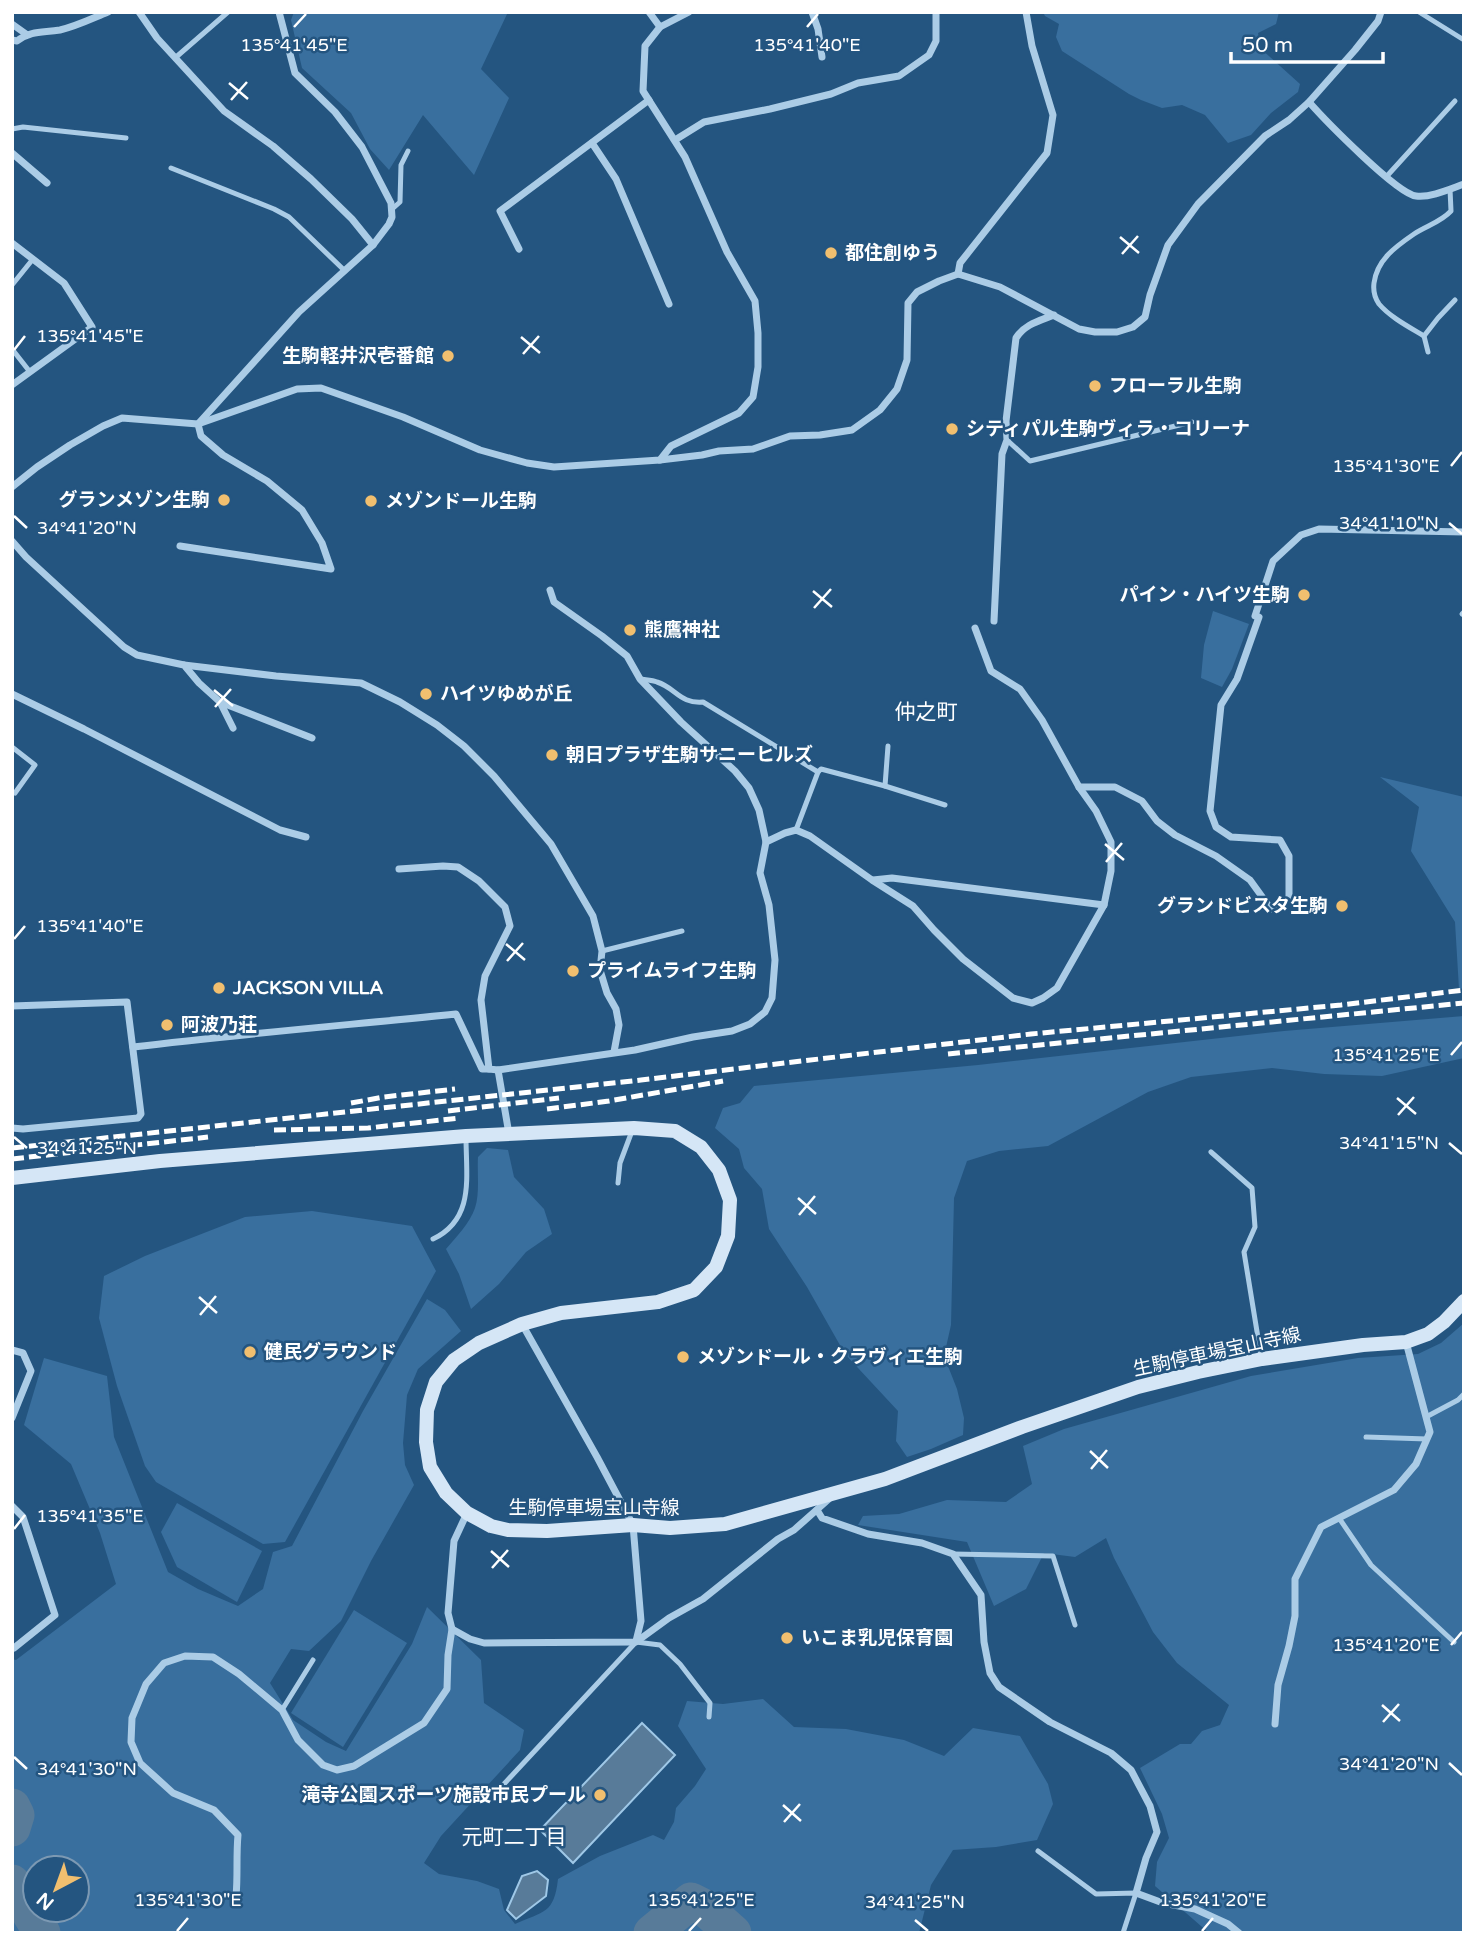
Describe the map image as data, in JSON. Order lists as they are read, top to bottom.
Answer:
{
  "streets": {
    "main road": ["生駒停車場宝山寺線"]
  },
  "districts": ["仲之町", "元町二丁目"],
  "places": [
    "都住創ゆう",
    "生駒軽井沢壱番館",
    "フローラル生駒",
    "シティパル生駒ヴィラ・コリーナ",
    "グランメゾン生駒",
    "メゾンドール生駒",
    "パイン・ハイツ生駒",
    "熊鷹神社",
    "ハイツゆめが丘",
    "朝日プラザ生駒サニーヒルズ",
    "グランドビスタ生駒",
    "プライムライフ生駒",
    "JACKSON VILLA",
    "阿波乃荘",
    "健民グラウンド",
    "メゾンドール・クラヴィエ生駒",
    "いこま乳児保育園",
    "滝寺公園スポーツ施設市民プール"
  ],
  "scale_bar": "50 m",
  "north": "bottom left",
  "coordinates": [
    "135°41'45\"E",
    "135°41'40\"E",
    "135°41'30\"E",
    "34°41'10\"N",
    "34°41'20\"N",
    "135°41'25\"E",
    "34°41'15\"N",
    "34°41'25\"N",
    "135°41'35\"E",
    "135°41'20\"E",
    "34°41'30\"N"
  ]
}
